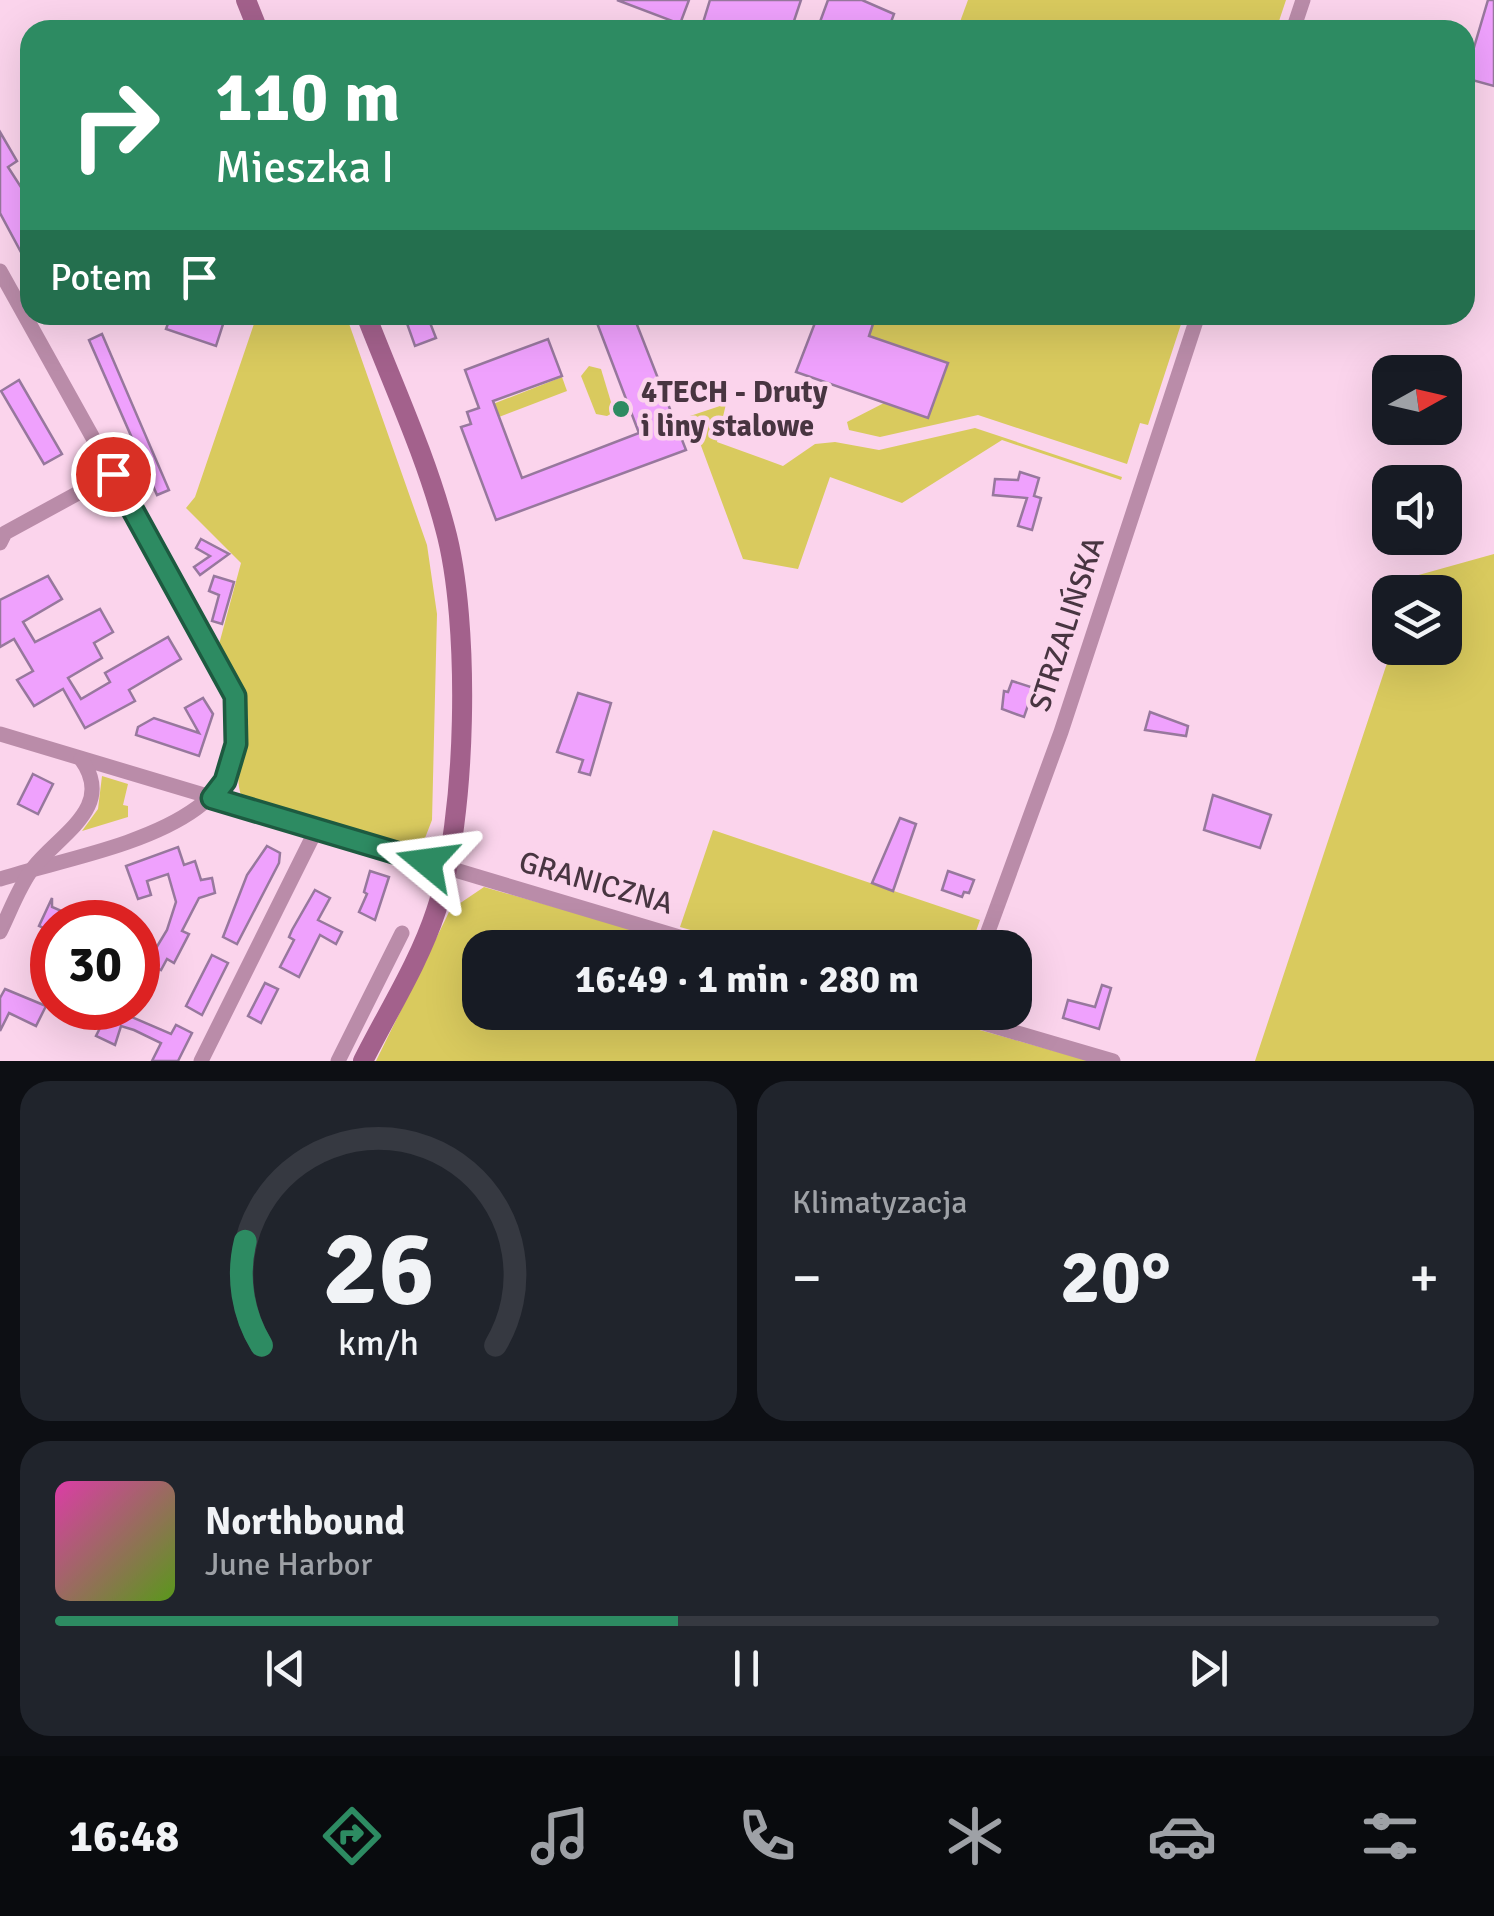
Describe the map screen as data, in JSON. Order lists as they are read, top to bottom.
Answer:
{
  "streets": {
    "street": ["STRZALIŃSKA", "GRANICZNA"]
  },
  "places": ["4TECH - Druty i liny stalowe"],
  "north": "right",
  "page": {
    "turn": ["110 m", "Mieszka I"],
    "then": "Potem",
    "limit": "30",
    "trip": "16:49 · 1 min · 280 m",
    "tile": "Klimatyzacja",
    "heat": ["−", "20°", "+"],
    "song": ["Northbound", "June Harbor"],
    "tabs": "16:48",
    "gauge": ["26", "km/h"]
  }
}
